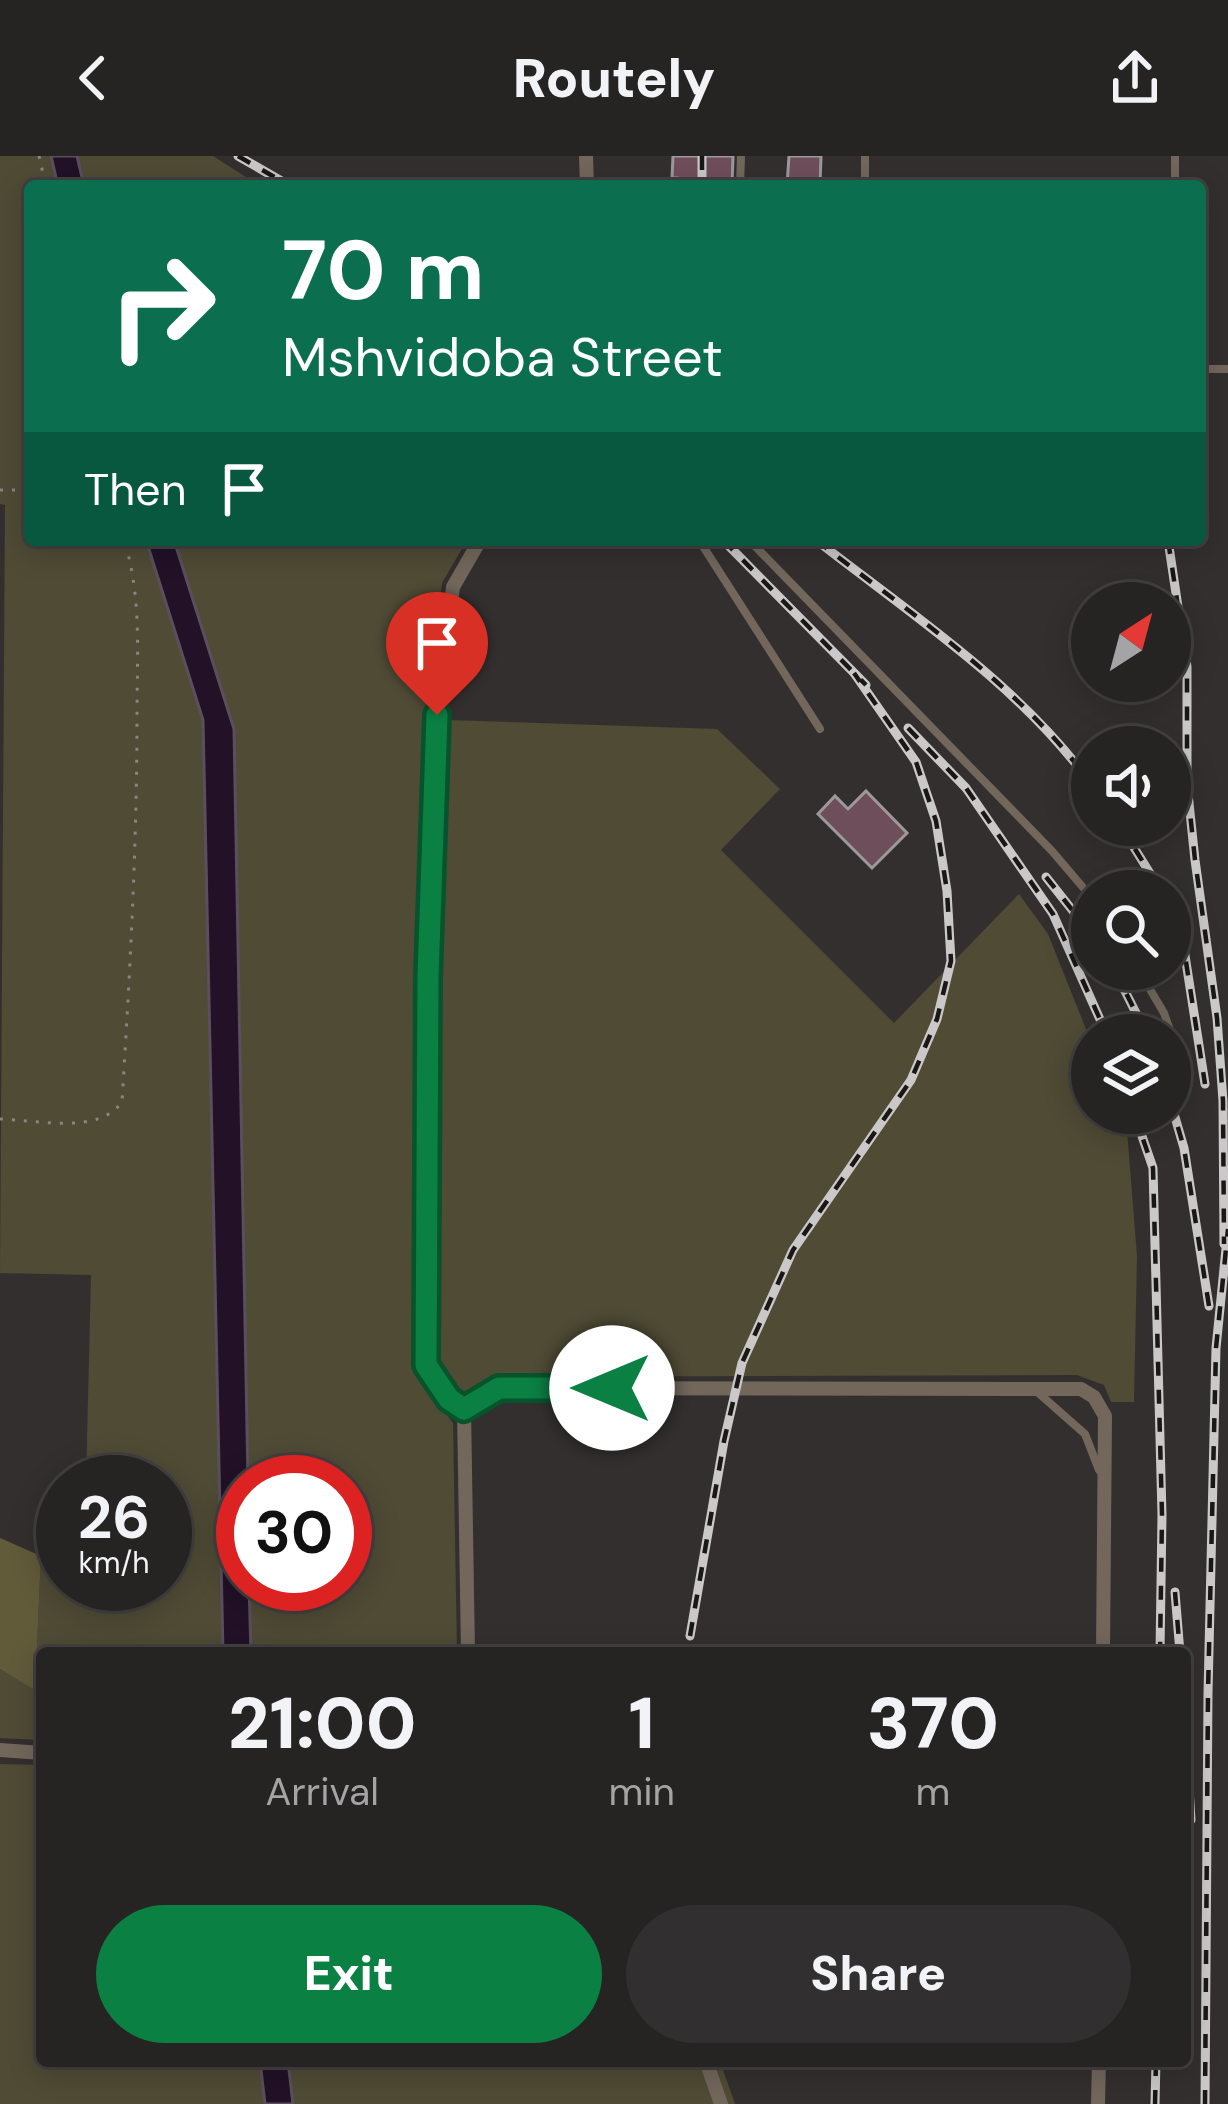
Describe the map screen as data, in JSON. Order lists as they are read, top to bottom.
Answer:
{
  "north": "top right",
  "page": {
    "header": "Routely",
    "turn": ["70 m", "Mshvidoba Street"],
    "then": "Then",
    "speed": "26 km/h",
    "limit": "30",
    "eta": [
      "21:00",
      "Arrival",
      "1",
      "min",
      "370",
      "m"
    ],
    "buttons": ["Exit", "Share"]
  }
}
